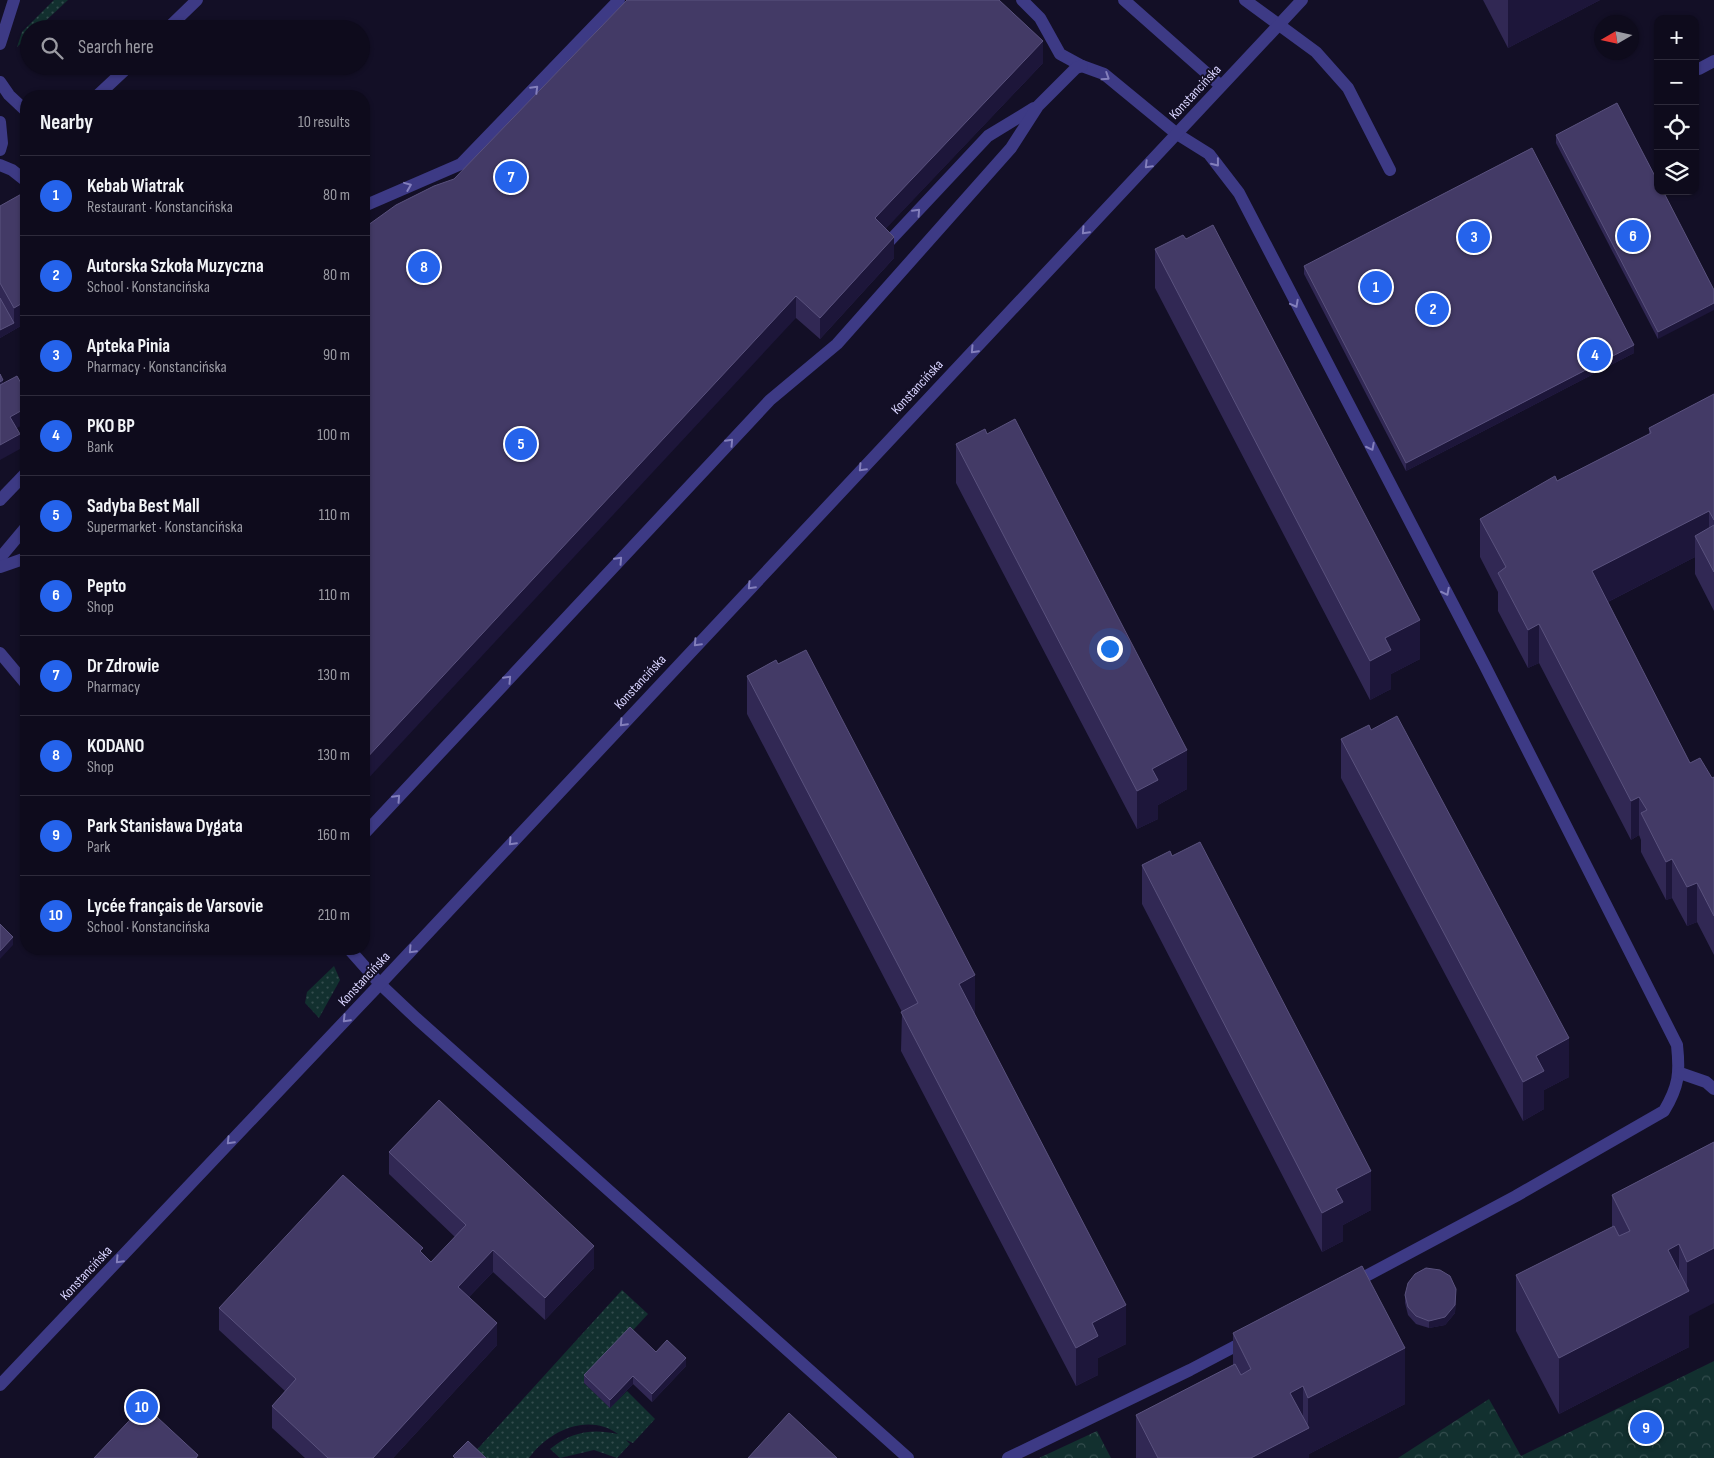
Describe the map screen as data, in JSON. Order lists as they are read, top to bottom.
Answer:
{
  "streets": {
    "street": ["Konstancińska"]
  },
  "one_way": ["Konstancińska"],
  "north": "left",
  "page": {
    "map_buttons": ["+", "−"],
    "search": "Search here",
    "heading": ["Nearby", "10 results"],
    "list": [
      {
        "mark": "1",
        "name": "Kebab Wiatrak",
        "note": "Restaurant · Konstancińska",
        "value": "80 m"
      },
      {
        "mark": "2",
        "name": "Autorska Szkoła Muzyczna",
        "note": "School · Konstancińska",
        "value": "80 m"
      },
      {
        "mark": "3",
        "name": "Apteka Pinia",
        "note": "Pharmacy · Konstancińska",
        "value": "90 m"
      },
      {
        "mark": "4",
        "name": "PKO BP",
        "note": "Bank",
        "value": "100 m"
      },
      {
        "mark": "5",
        "name": "Sadyba Best Mall",
        "note": "Supermarket · Konstancińska",
        "value": "110 m"
      },
      {
        "mark": "6",
        "name": "Pepto",
        "note": "Shop",
        "value": "110 m"
      },
      {
        "mark": "7",
        "name": "Dr Zdrowie",
        "note": "Pharmacy",
        "value": "130 m"
      },
      {
        "mark": "8",
        "name": "KODANO",
        "note": "Shop",
        "value": "130 m"
      },
      {
        "mark": "9",
        "name": "Park Stanisława Dygata",
        "note": "Park",
        "value": "160 m"
      },
      {
        "mark": "10",
        "name": "Lycée français de Varsovie",
        "note": "School · Konstancińska",
        "value": "210 m"
      }
    ],
    "pins": [
      "7",
      "6",
      "3",
      "8",
      "1",
      "2",
      "4",
      "5",
      "10",
      "9"
    ]
  }
}
